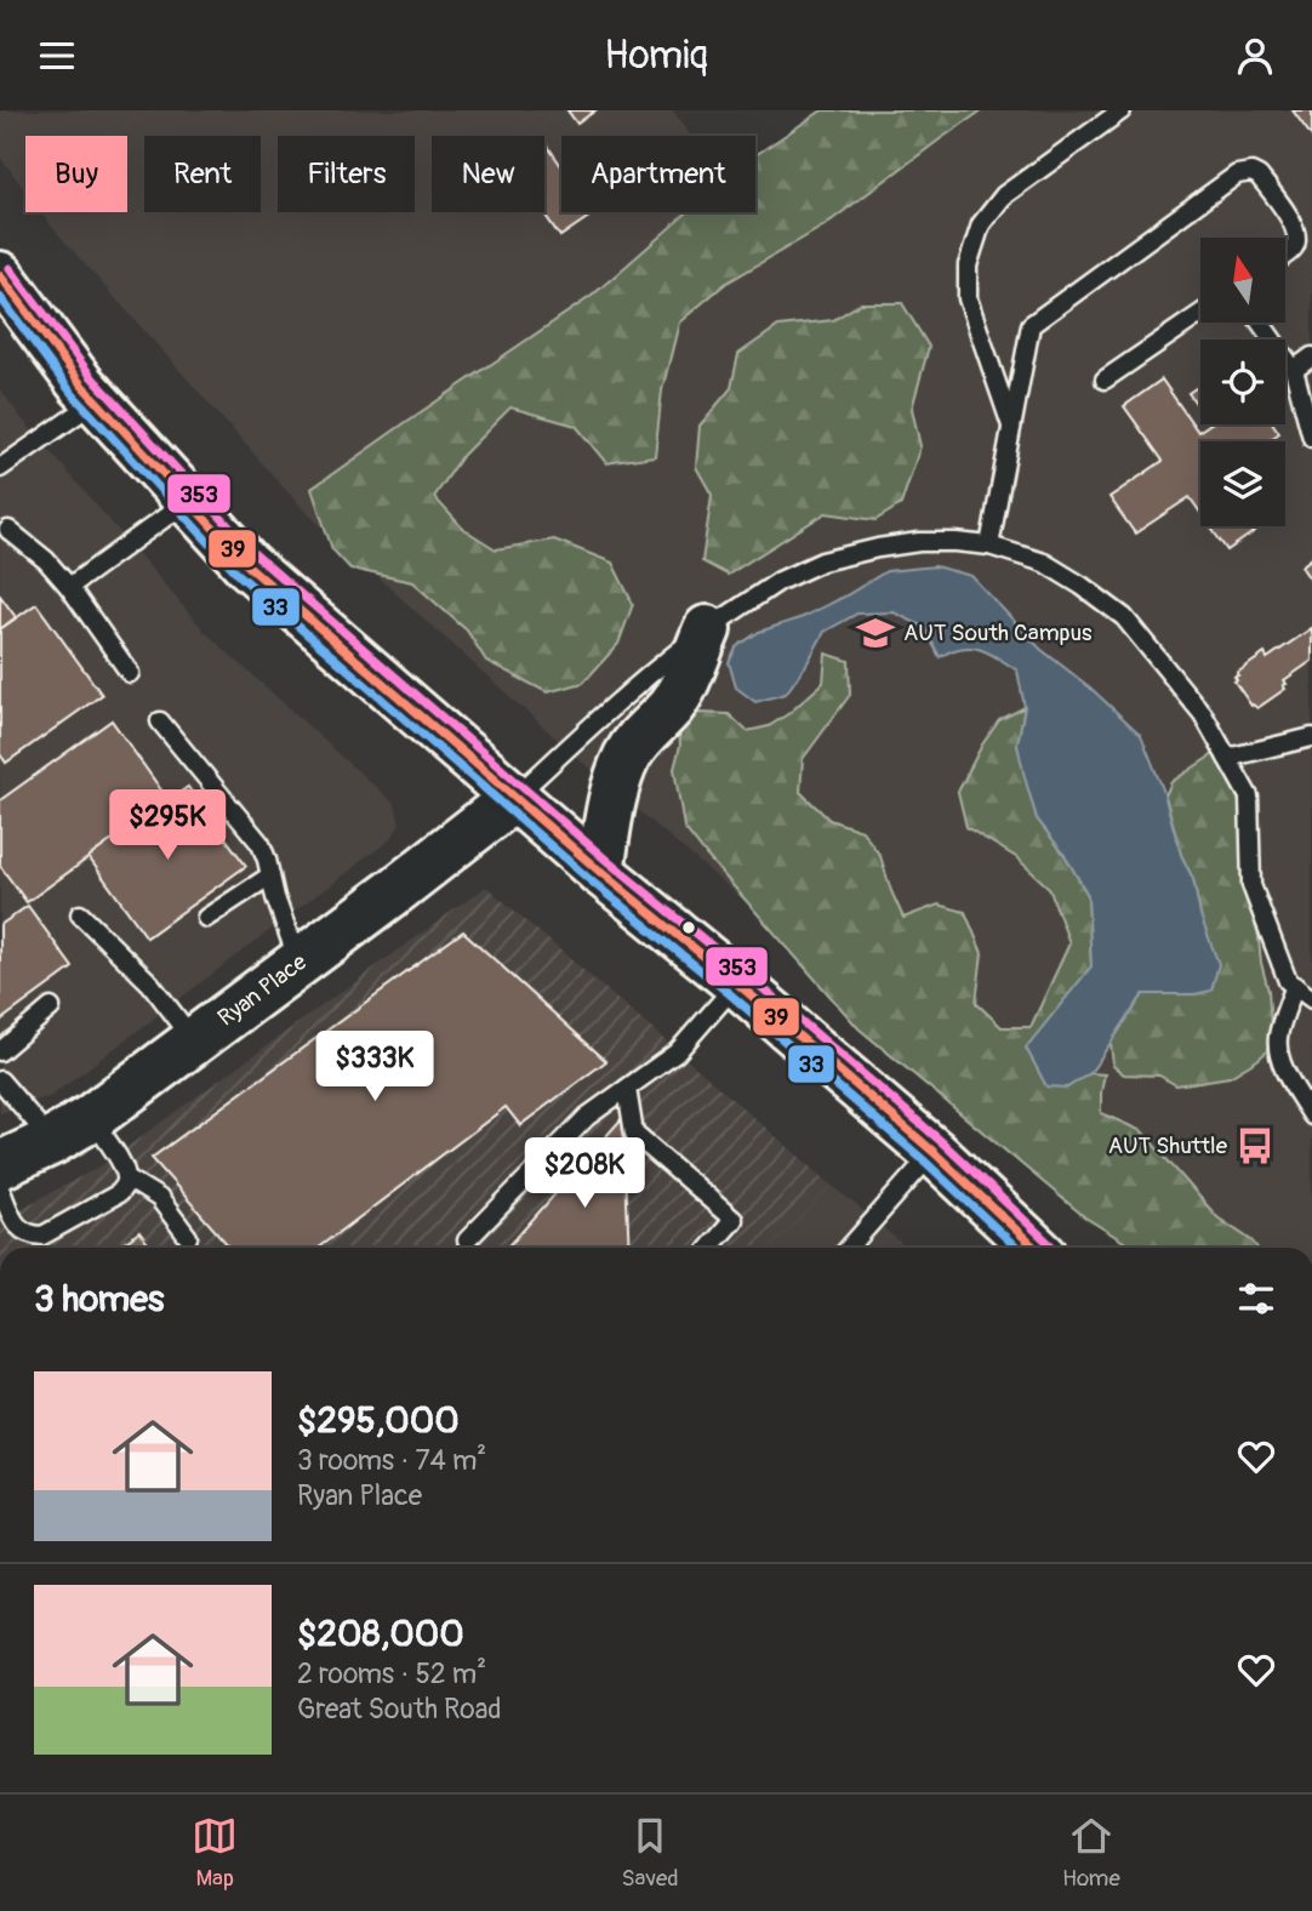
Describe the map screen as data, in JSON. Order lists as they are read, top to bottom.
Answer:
{
  "streets": {
    "main road": ["Ryan Place"]
  },
  "places": {
    "school or university": ["AUT South Campus"],
    "bus stop": ["AUT Shuttle"]
  },
  "lines": ["transit line 353", "transit line 39", "transit line 33"],
  "north": "top",
  "page": {
    "header": "Homiq",
    "chip": [
      "Buy",
      "Rent",
      "Filters",
      "New",
      "Apartment"
    ],
    "price": ["$295K", "$333K", "$208K"],
    "heading": "3 homes",
    "list": [
      {
        "name": "$295,000",
        "note": "3 rooms · 74 m² · Ryan Place"
      },
      {
        "name": "$208,000",
        "note": "2 rooms · 52 m² · Great South Road"
      }
    ],
    "tabs": ["Map", "Saved", "Home"]
  }
}
